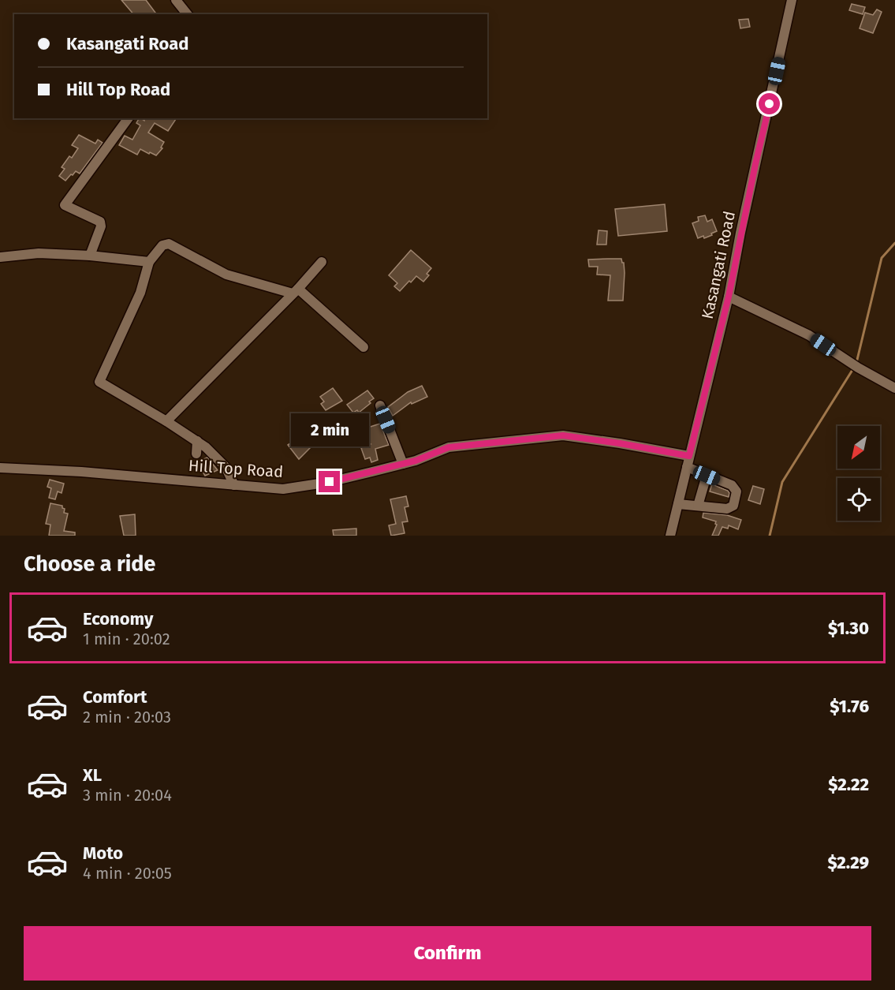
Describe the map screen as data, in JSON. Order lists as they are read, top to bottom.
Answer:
{
  "streets": {
    "street": ["Kasangati Road", "Hill Top Road"]
  },
  "crossings": [
    ["Kasangati Road", "Hill Top Road"]
  ],
  "north": "bottom left",
  "page": {
    "banner": ["Kasangati Road", "Hill Top Road"],
    "bubble": "2 min",
    "heading": "Choose a ride",
    "list": [
      {
        "name": "Economy",
        "note": "1 min · 20:02",
        "value": "$1.30"
      },
      {
        "name": "Comfort",
        "note": "2 min · 20:03",
        "value": "$1.76"
      },
      {
        "name": "XL",
        "note": "3 min · 20:04",
        "value": "$2.22"
      },
      {
        "name": "Moto",
        "note": "4 min · 20:05",
        "value": "$2.29"
      }
    ],
    "buttons": "Confirm"
  }
}
